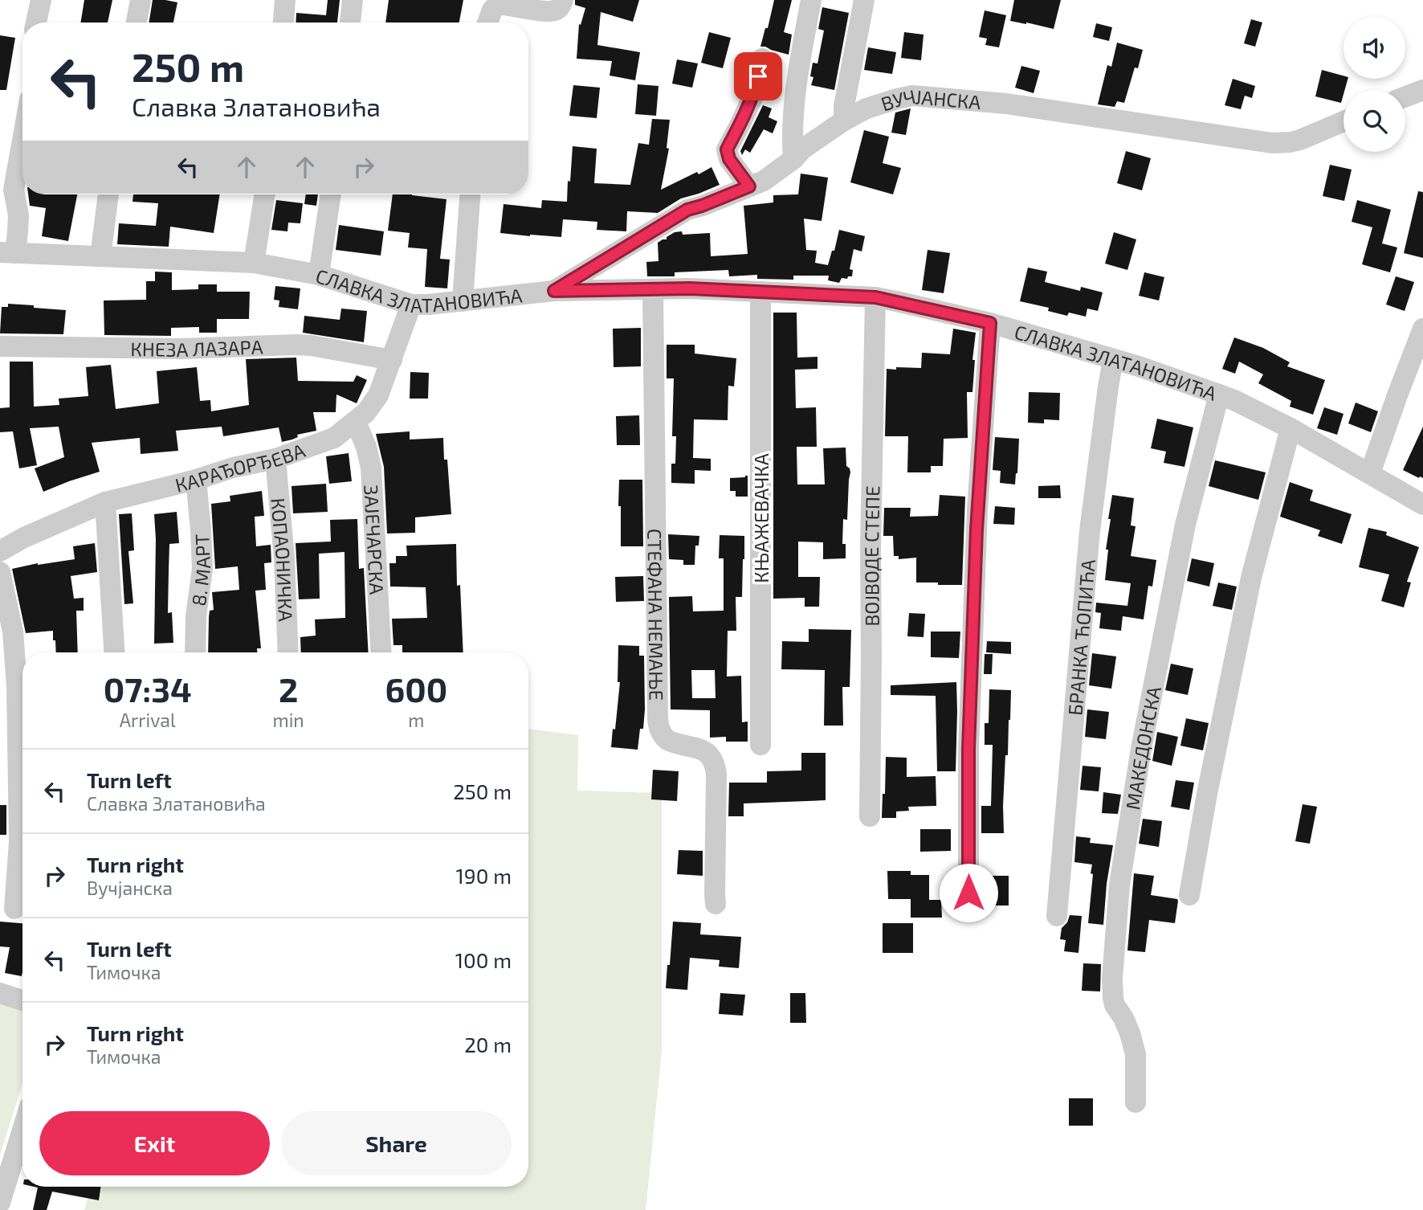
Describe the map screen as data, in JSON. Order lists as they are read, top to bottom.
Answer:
{
  "streets": {
    "street": [
      "ВУЧЈАНСКА",
      "СЛАВКА ЗЛАТАНОВИЋА",
      "КНЕЗА ЛАЗАРА",
      "КАРАЂОРЂЕВА",
      "КЊАЖЕВАЧКА",
      "ЗАЈЕЧАРСКА",
      "ВОЈВОДЕ СТЕПЕ",
      "КОПАОНИЧКА",
      "8. МАРТ",
      "СТЕФАНА НЕМАЊЕ",
      "БРАНКА ЋОПИЋА",
      "МАКЕДОНСКА"
    ]
  },
  "crossings": [
    ["ВУЧЈАНСКА", "СЛАВКА ЗЛАТАНОВИЋА"],
    ["СЛАВКА ЗЛАТАНОВИЋА", "КАРАЂОРЂЕВА"],
    ["СЛАВКА ЗЛАТАНОВИЋА", "КЊАЖЕВАЧКА"],
    ["СЛАВКА ЗЛАТАНОВИЋА", "ВОЈВОДЕ СТЕПЕ"],
    ["СЛАВКА ЗЛАТАНОВИЋА", "СТЕФАНА НЕМАЊЕ"],
    ["СЛАВКА ЗЛАТАНОВИЋА", "БРАНКА ЋОПИЋА"],
    ["СЛАВКА ЗЛАТАНОВИЋА", "МАКЕДОНСКА"],
    ["КНЕЗА ЛАЗАРА", "КАРАЂОРЂЕВА"],
    ["КАРАЂОРЂЕВА", "ЗАЈЕЧАРСКА"],
    ["КАРАЂОРЂЕВА", "КОПАОНИЧКА"],
    ["КАРАЂОРЂЕВА", "8. МАРТ"]
  ],
  "page": {
    "turn": ["250 m", "Славка Златановића"],
    "eta": [
      "07:34",
      "Arrival",
      "2",
      "min",
      "600",
      "m"
    ],
    "list": [
      {
        "name": "Turn left",
        "note": "Славка Златановића",
        "value": "250 m"
      },
      {
        "name": "Turn right",
        "note": "Вучјанска",
        "value": "190 m"
      },
      {
        "name": "Turn left",
        "note": "Тимочка",
        "value": "100 m"
      },
      {
        "name": "Turn right",
        "note": "Тимочка",
        "value": "20 m"
      }
    ],
    "buttons": ["Exit", "Share"]
  }
}
